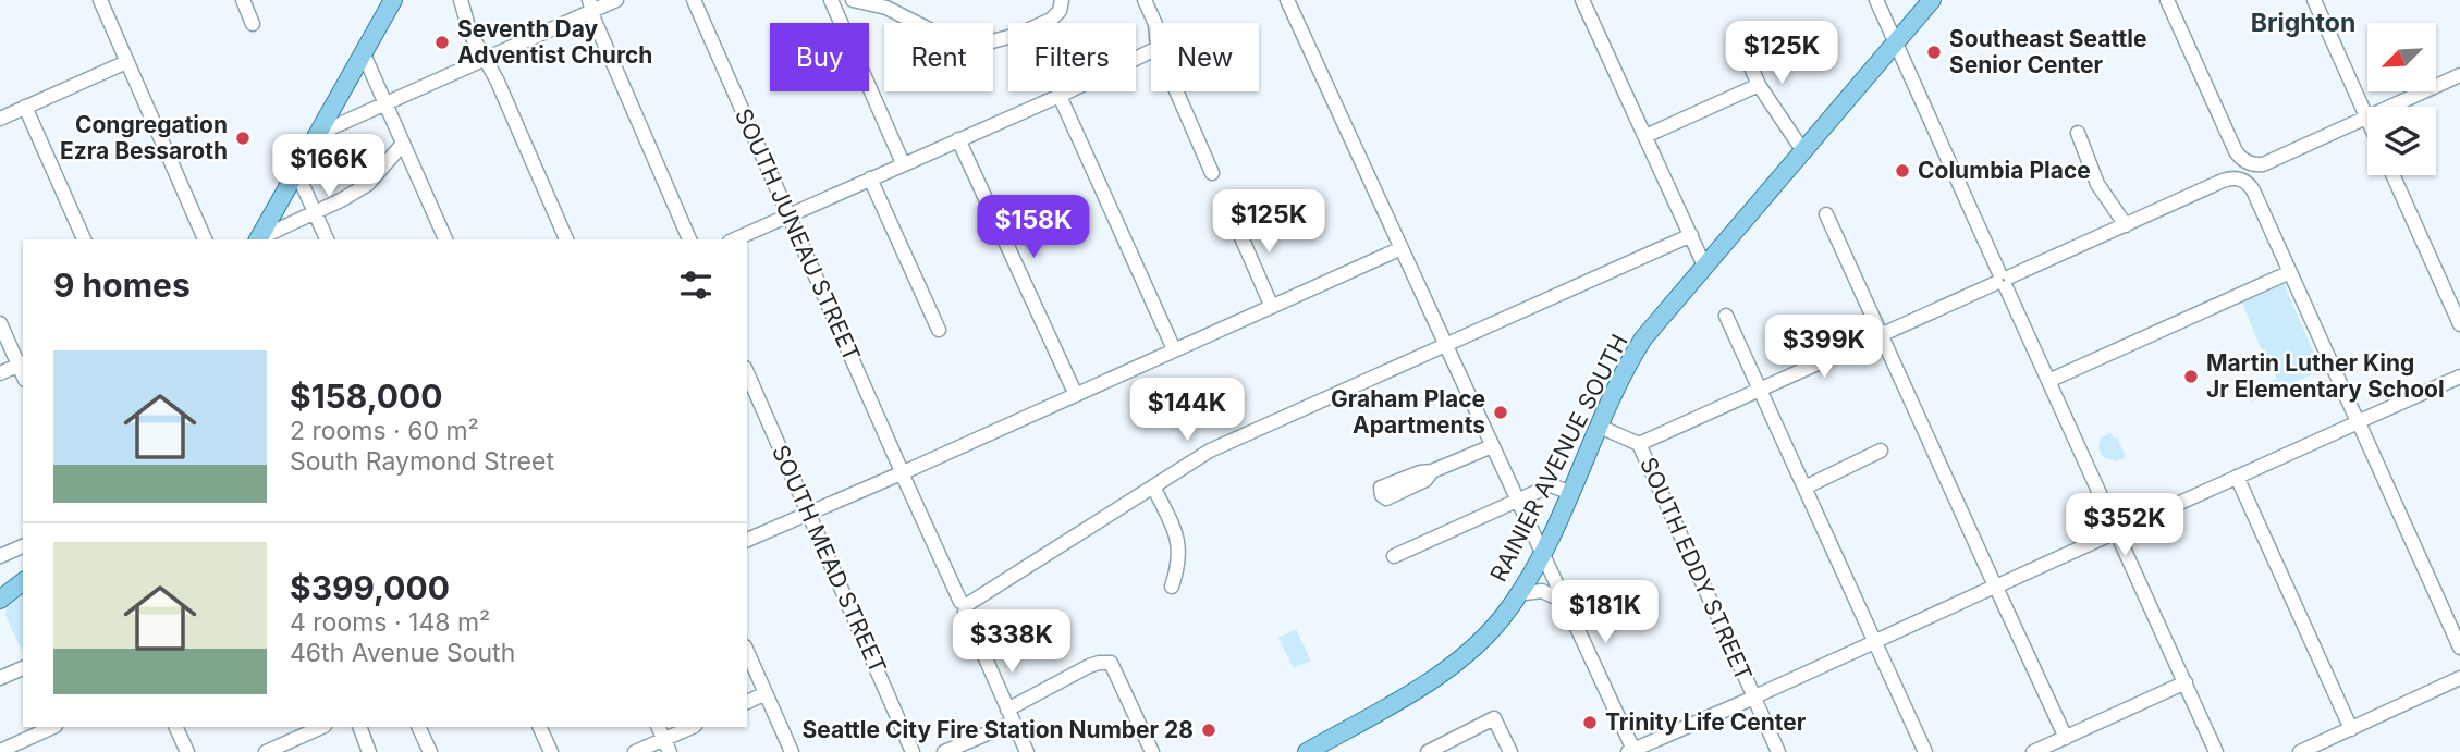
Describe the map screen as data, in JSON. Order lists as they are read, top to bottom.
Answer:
{
  "streets": {
    "main road": ["RAINIER AVENUE SOUTH"],
    "street": ["SOUTH JUNEAU STREET", "SOUTH MEAD STREET", "SOUTH EDDY STREET"]
  },
  "crossings": [
    ["RAINIER AVENUE SOUTH", "SOUTH EDDY STREET"]
  ],
  "districts": ["Brighton"],
  "places": [
    "Seventh Day Adventist Church",
    "Southeast Seattle Senior Center",
    "Congregation Ezra Bessaroth",
    "Columbia Place",
    "Martin Luther King Jr Elementary School",
    "Graham Place Apartments",
    "Trinity Life Center",
    "Seattle City Fire Station Number 28"
  ],
  "north": "bottom left",
  "page": {
    "price": [
      "$125K",
      "$166K",
      "$125K",
      "$158K",
      "$399K",
      "$144K",
      "$352K",
      "$181K",
      "$338K"
    ],
    "chip": [
      "Buy",
      "Rent",
      "Filters",
      "New"
    ],
    "heading": "9 homes",
    "list": [
      {
        "name": "$158,000",
        "note": "2 rooms · 60 m² · South Raymond Street"
      },
      {
        "name": "$399,000",
        "note": "4 rooms · 148 m² · 46th Avenue South"
      }
    ]
  }
}
